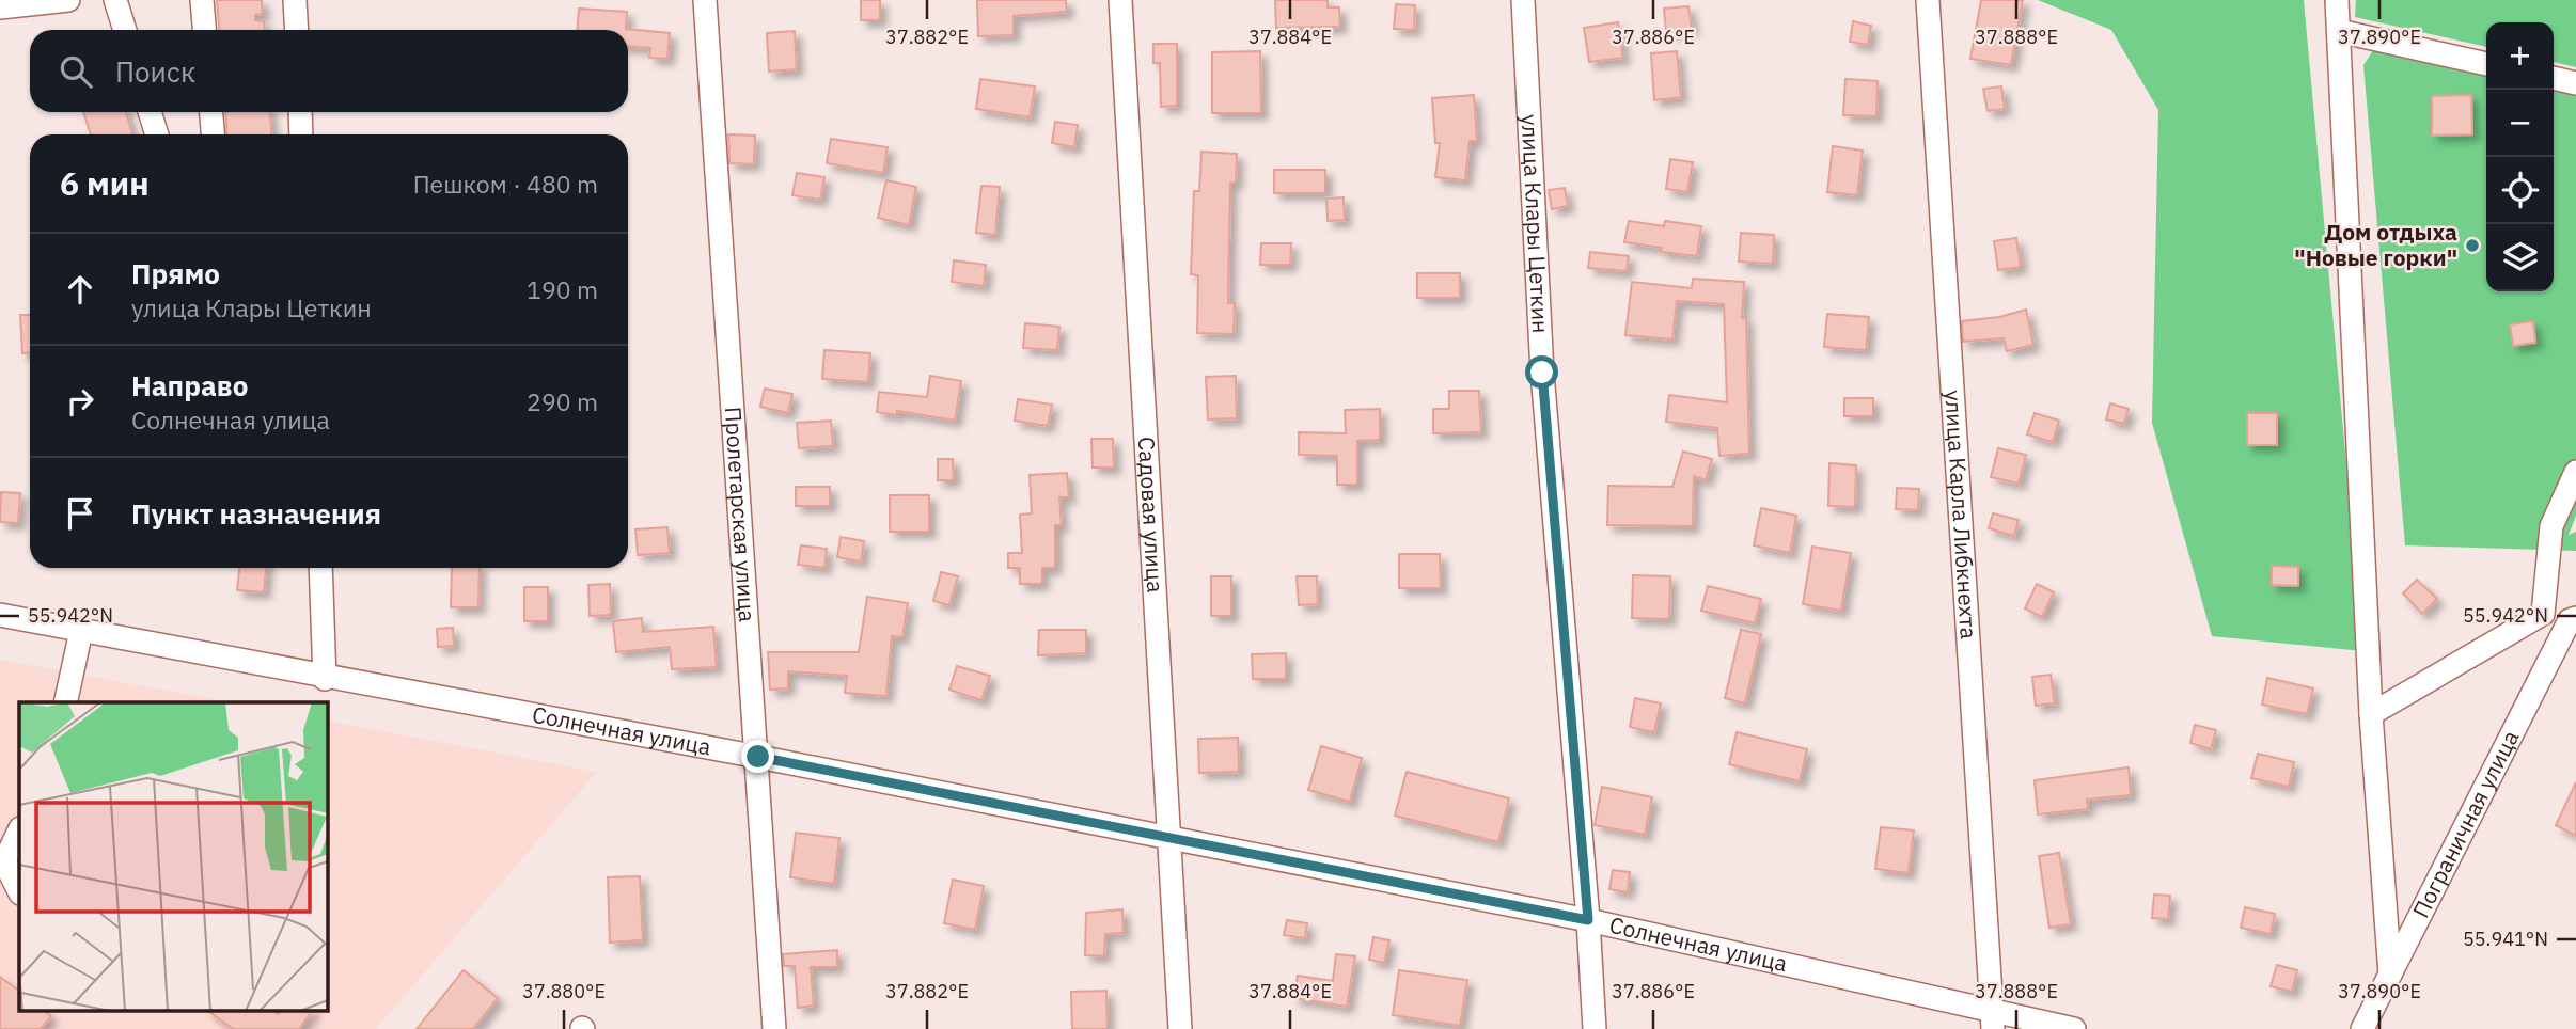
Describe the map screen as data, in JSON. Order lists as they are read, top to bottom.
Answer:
{
  "streets": {
    "street": [
      "улица Клары Цеткин",
      "Пролетарская улица",
      "Садовая улица",
      "улица Карла Либкнехта",
      "Солнечная улица",
      "Пограничная улица"
    ]
  },
  "crossings": [
    ["улица Клары Цеткин", "Солнечная улица"],
    ["Пролетарская улица", "Солнечная улица"],
    ["Садовая улица", "Солнечная улица"],
    ["улица Карла Либкнехта", "Солнечная улица"]
  ],
  "places": ["Дом отдыха \"Новые горки\""],
  "page": {
    "map_buttons": ["+", "−"],
    "search": "Поиск",
    "heading": ["6 мин", "Пешком · 480 m"],
    "list": [
      ["Прямо", "улица Клары Цеткин", "190 m"],
      ["Направо", "Солнечная улица", "290 m"],
      "Пункт назначения"
    ]
  },
  "coordinates": [
    "37.882°E",
    "37.884°E",
    "37.886°E",
    "37.888°E",
    "37.890°E",
    "55.942°N",
    "55.941°N",
    "37.880°E"
  ]
}
